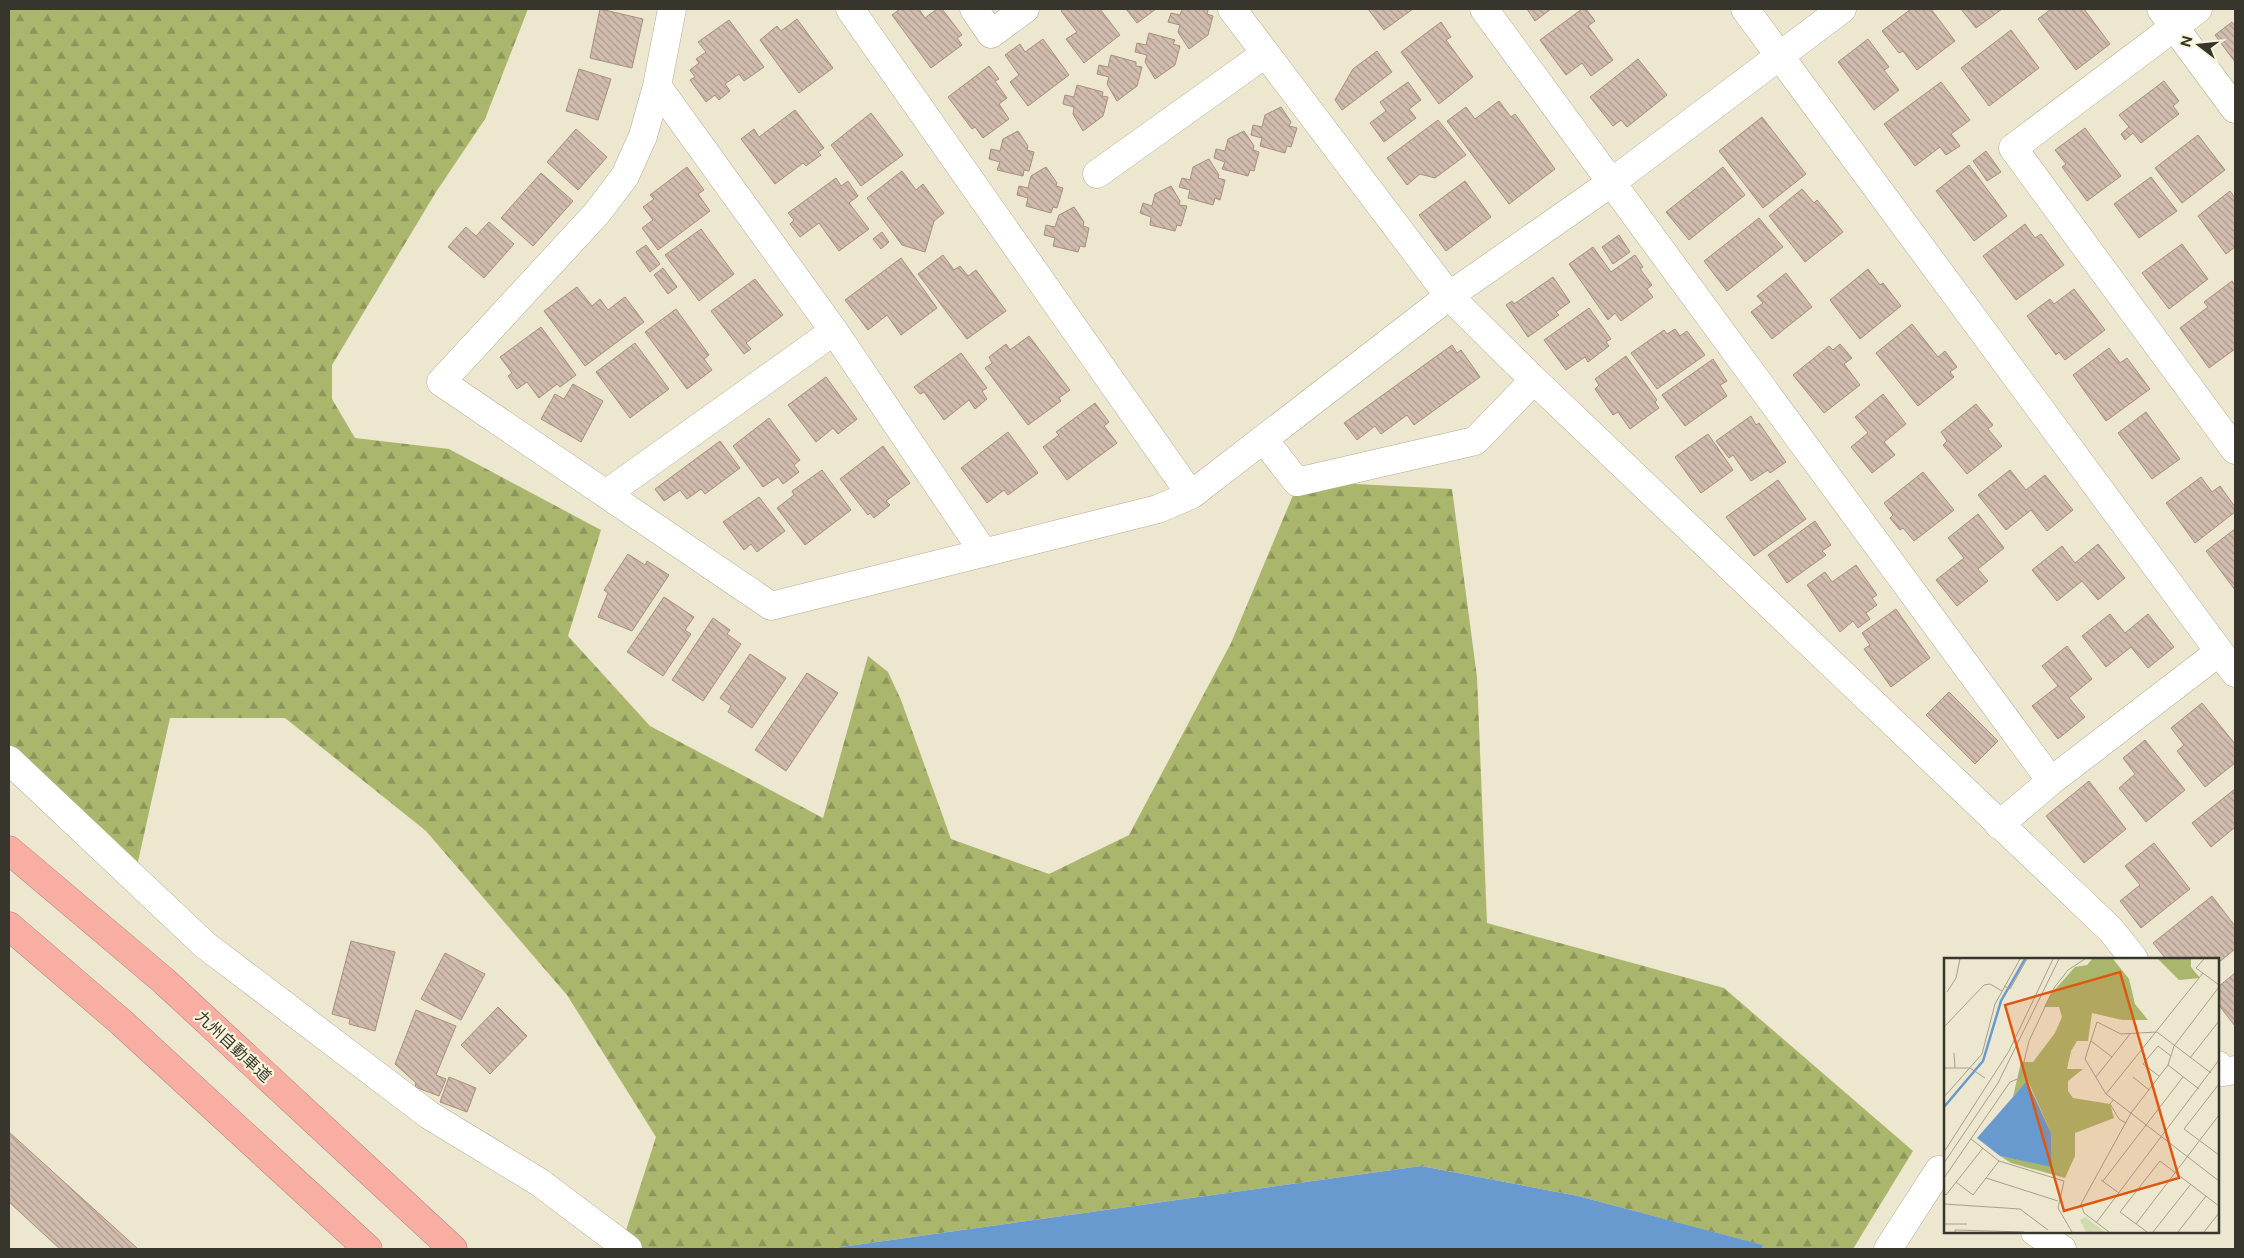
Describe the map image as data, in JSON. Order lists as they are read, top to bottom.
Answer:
{
  "streets": {
    "highway": ["九州自動車道"]
  },
  "north": "left"
}
